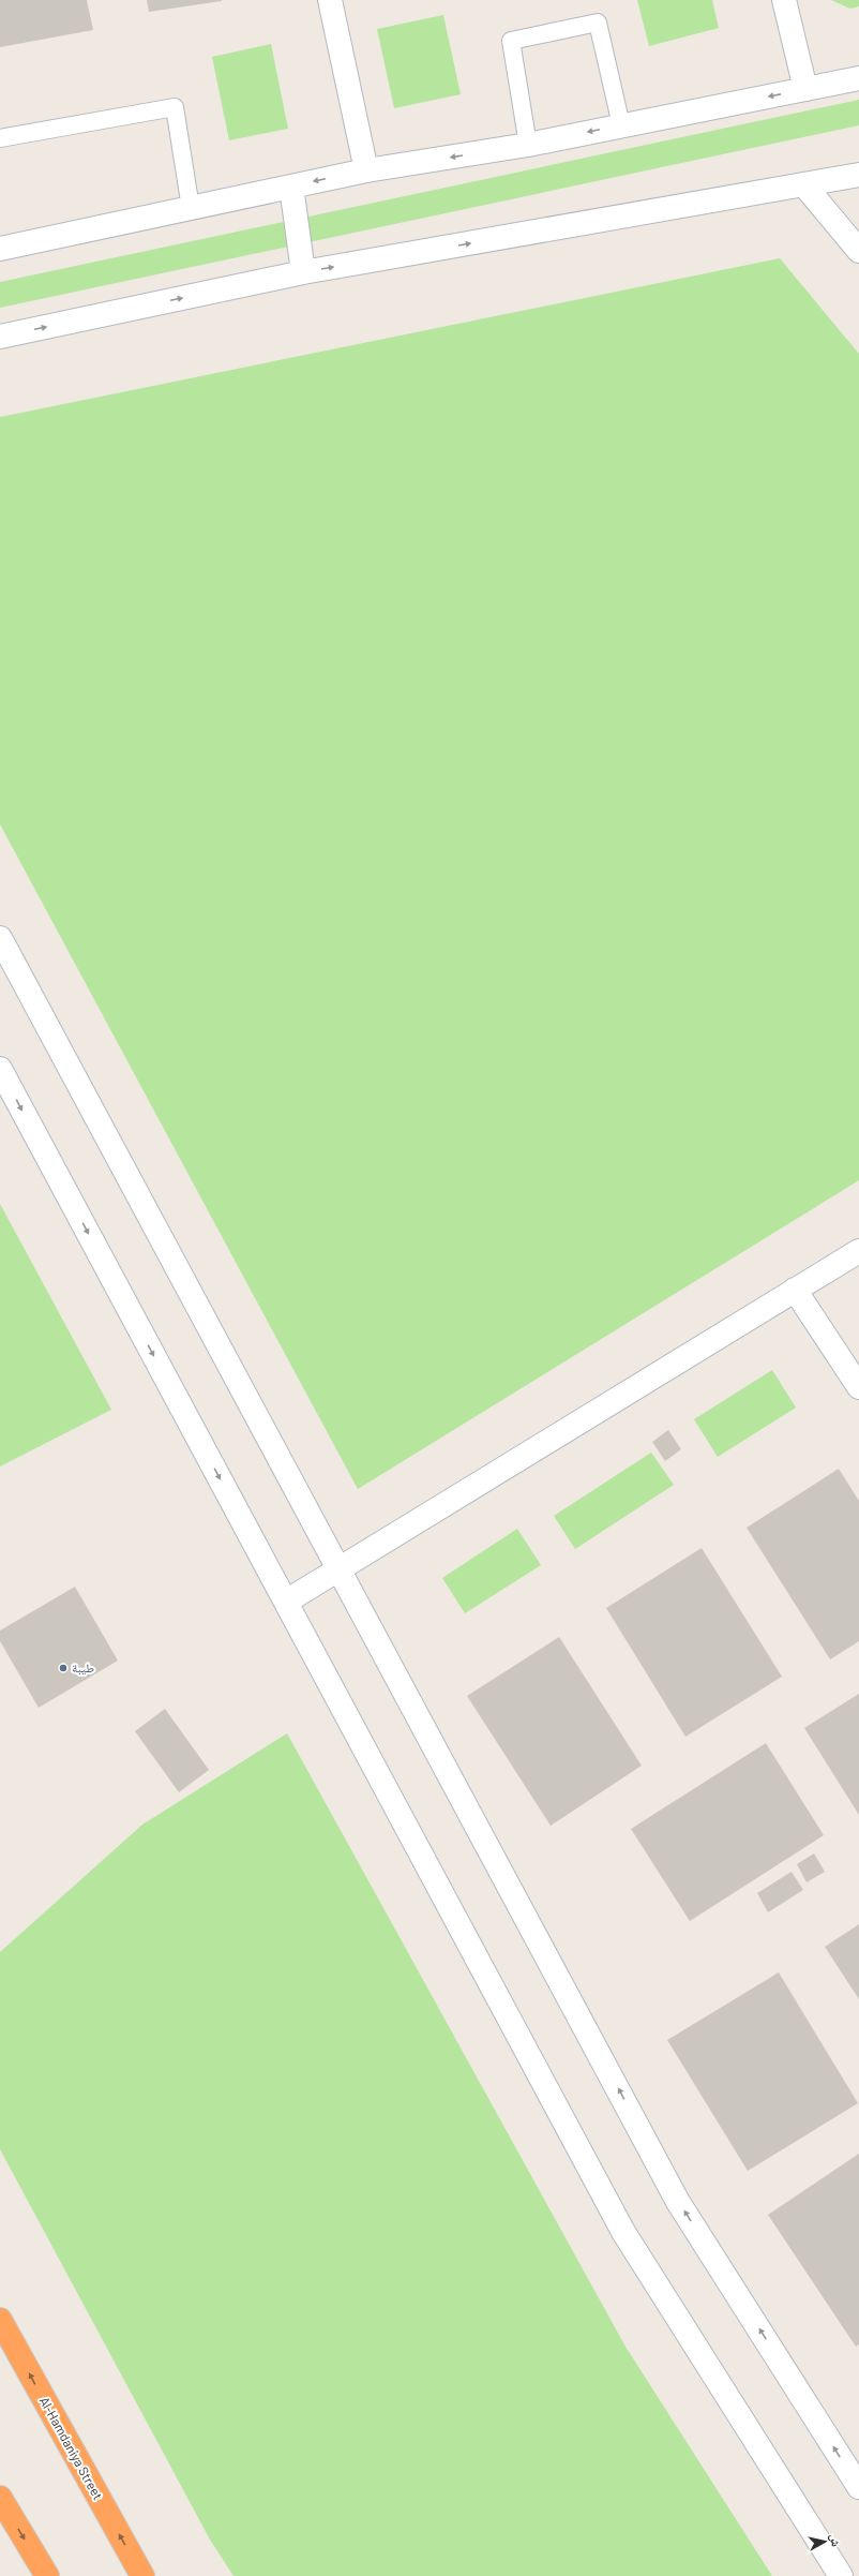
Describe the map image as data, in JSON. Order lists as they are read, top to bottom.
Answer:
{
  "streets": {
    "highway": ["Al-Hamdaniya Street"]
  },
  "places": ["طيبة"],
  "north": "right"
}
